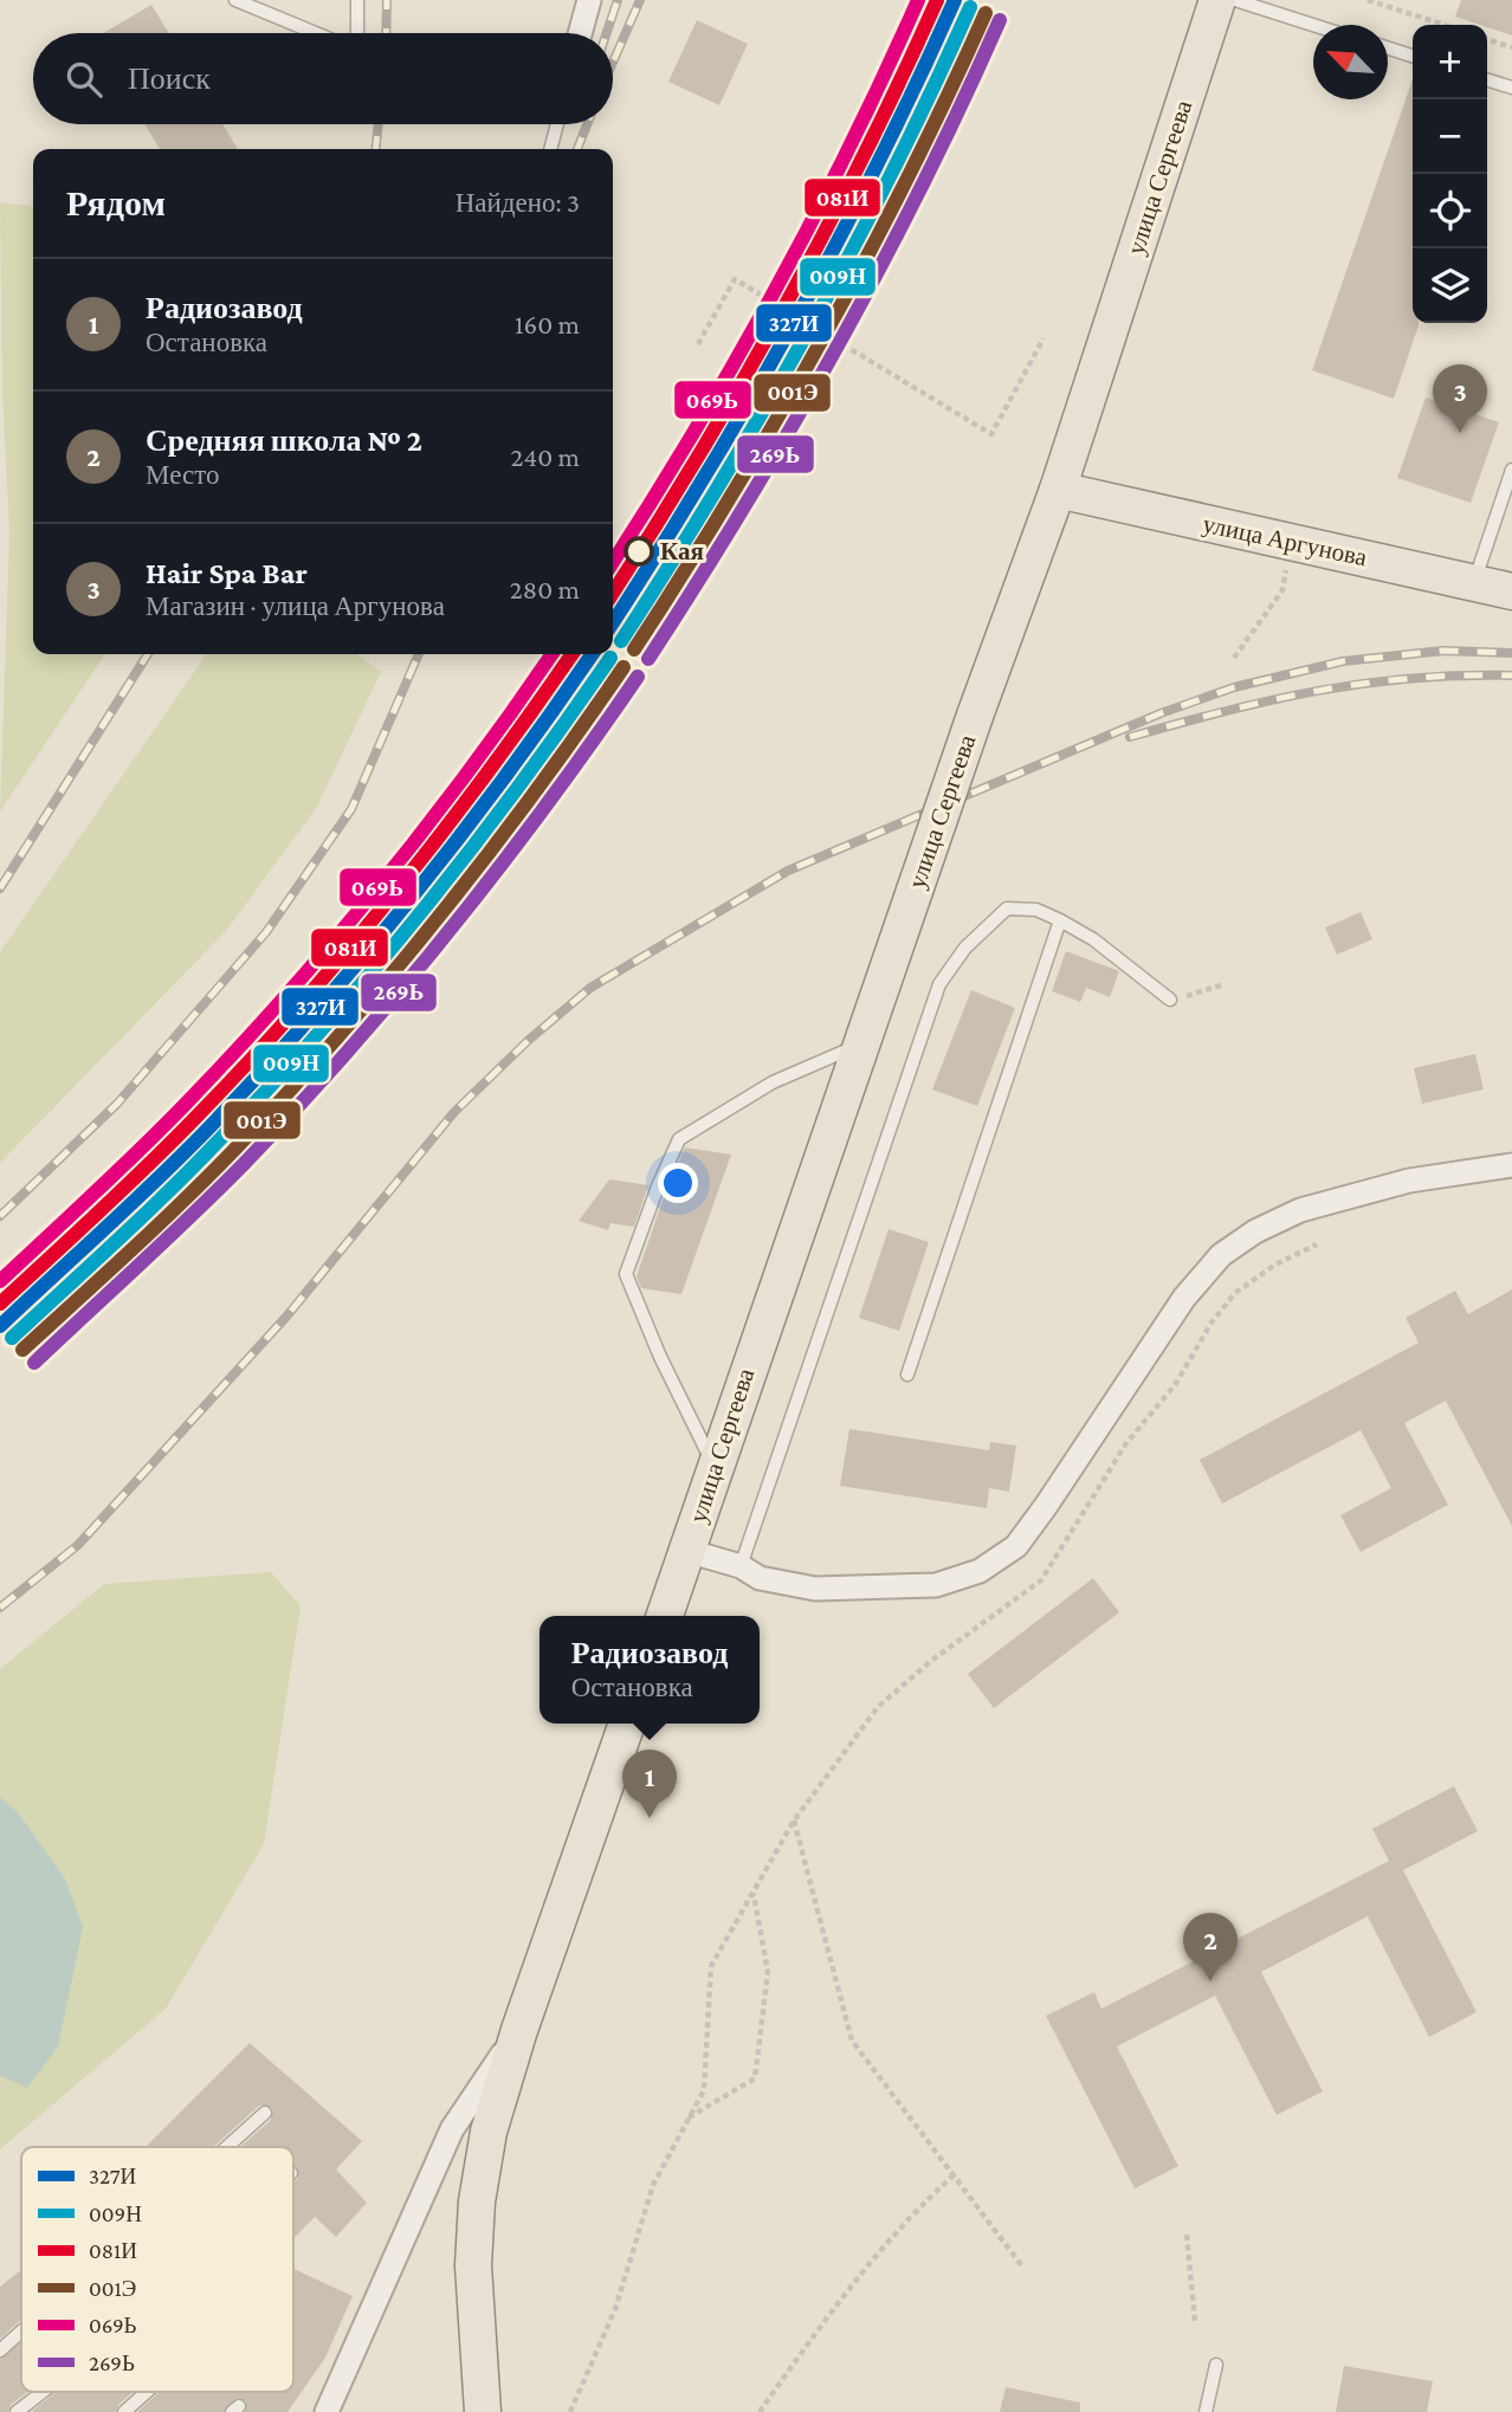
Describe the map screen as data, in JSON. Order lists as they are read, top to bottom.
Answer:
{
  "streets": {
    "main road": ["улица Сергеева", "улица Аргунова"]
  },
  "crossings": [
    ["улица Сергеева", "улица Аргунова"]
  ],
  "places": ["Кая"],
  "lines": [
    "transit line 327И",
    "transit line 081И",
    "transit line 069Ь",
    "transit line 009Н",
    "transit line 001Э",
    "transit line 269Ь"
  ],
  "legend": [
    "327И",
    "009Н",
    "081И",
    "001Э",
    "069Ь",
    "269Ь"
  ],
  "north": "top left",
  "page": {
    "map_buttons": ["+", "−"],
    "search": "Поиск",
    "heading": ["Рядом", "Найдено: 3"],
    "list": [
      {
        "mark": "1",
        "name": "Радиозавод",
        "note": "Остановка",
        "value": "160 m"
      },
      {
        "mark": "2",
        "name": "Средняя школа № 2",
        "note": "Место",
        "value": "240 m"
      },
      {
        "mark": "3",
        "name": "Hair Spa Bar",
        "note": "Магазин · улица Аргунова",
        "value": "280 m"
      }
    ],
    "pins": ["3", "1", "2"],
    "popup": ["Радиозавод", "Остановка"]
  }
}
